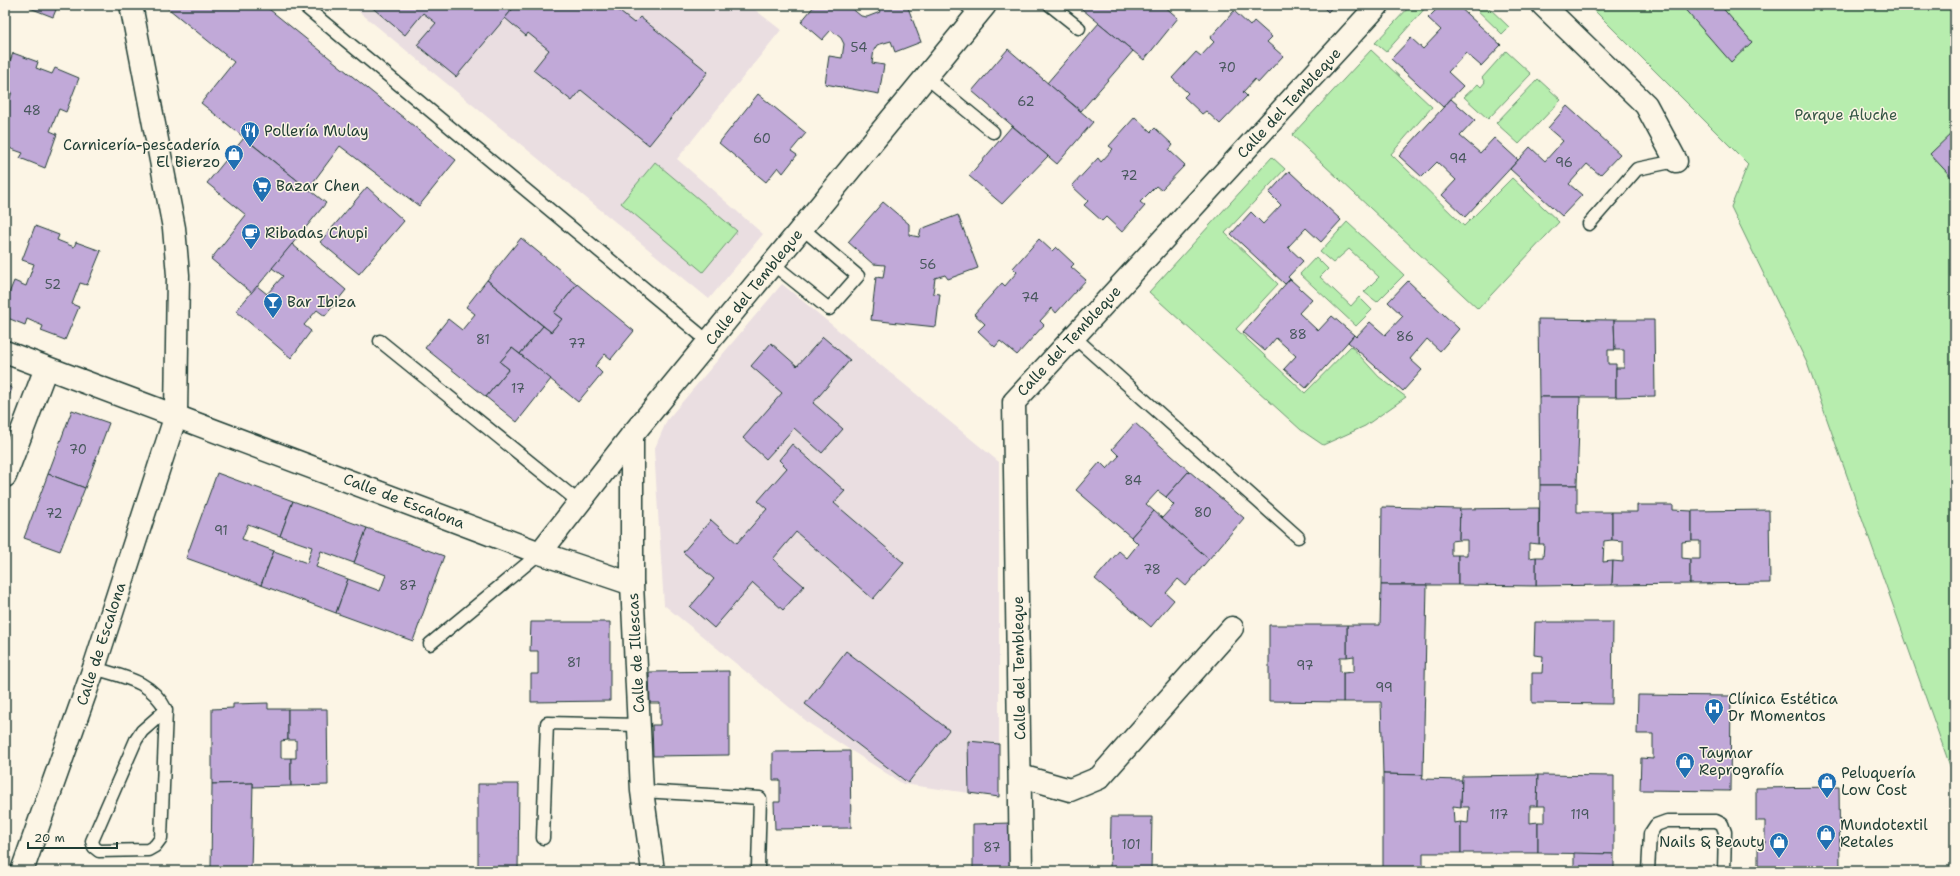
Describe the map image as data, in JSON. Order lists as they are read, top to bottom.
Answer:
{
  "streets": {
    "street": ["Calle del Tembleque", "Calle de Escalona", "Calle de Illescas"]
  },
  "crossings": [
    ["Calle del Tembleque", "Calle de Escalona"],
    ["Calle del Tembleque", "Calle de Illescas"],
    ["Calle de Escalona", "Calle de Illescas"]
  ],
  "parks": ["Parque Aluche"],
  "places": {
    "restaurant": ["Pollería Mulay"],
    "shop": [
      "Carnicería-pescadería El Bierzo",
      "Taymar Reprografía",
      "Peluquería Low Cost",
      "Mundotextil Retales",
      "Nails & Beauty"
    ],
    "supermarket": ["Bazar Chen"],
    "cafe": ["Ribadas Chupi"],
    "bar": ["Bar Ibiza"],
    "hospital": ["Clínica Estética Dr Momentos"]
  },
  "house_numbers": [
    "54",
    "70",
    "62",
    "48",
    "60",
    "94",
    "96",
    "72",
    "56",
    "52",
    "74",
    "88",
    "86",
    "81",
    "77",
    "17",
    "70",
    "84",
    "80",
    "72",
    "91",
    "78",
    "87",
    "81",
    "97",
    "99",
    "117",
    "119",
    "101",
    "87"
  ],
  "scale_bar": "20 m"
}
